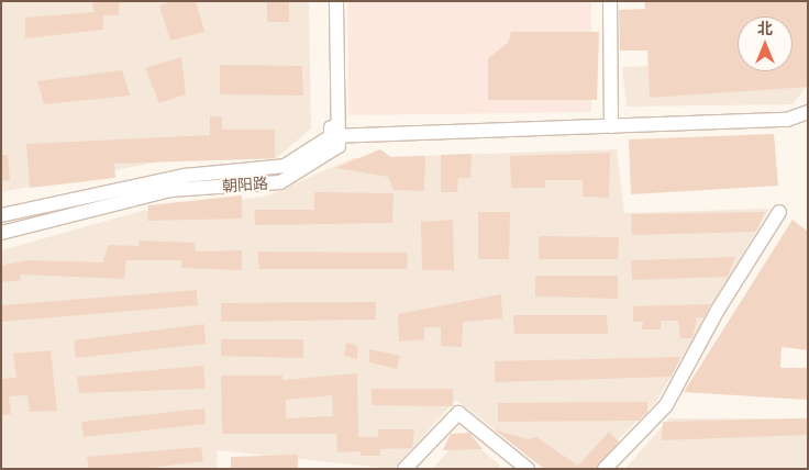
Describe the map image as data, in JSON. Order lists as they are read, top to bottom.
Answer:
{
  "streets": {
    "street": ["朝阳路"]
  },
  "north": "top"
}
